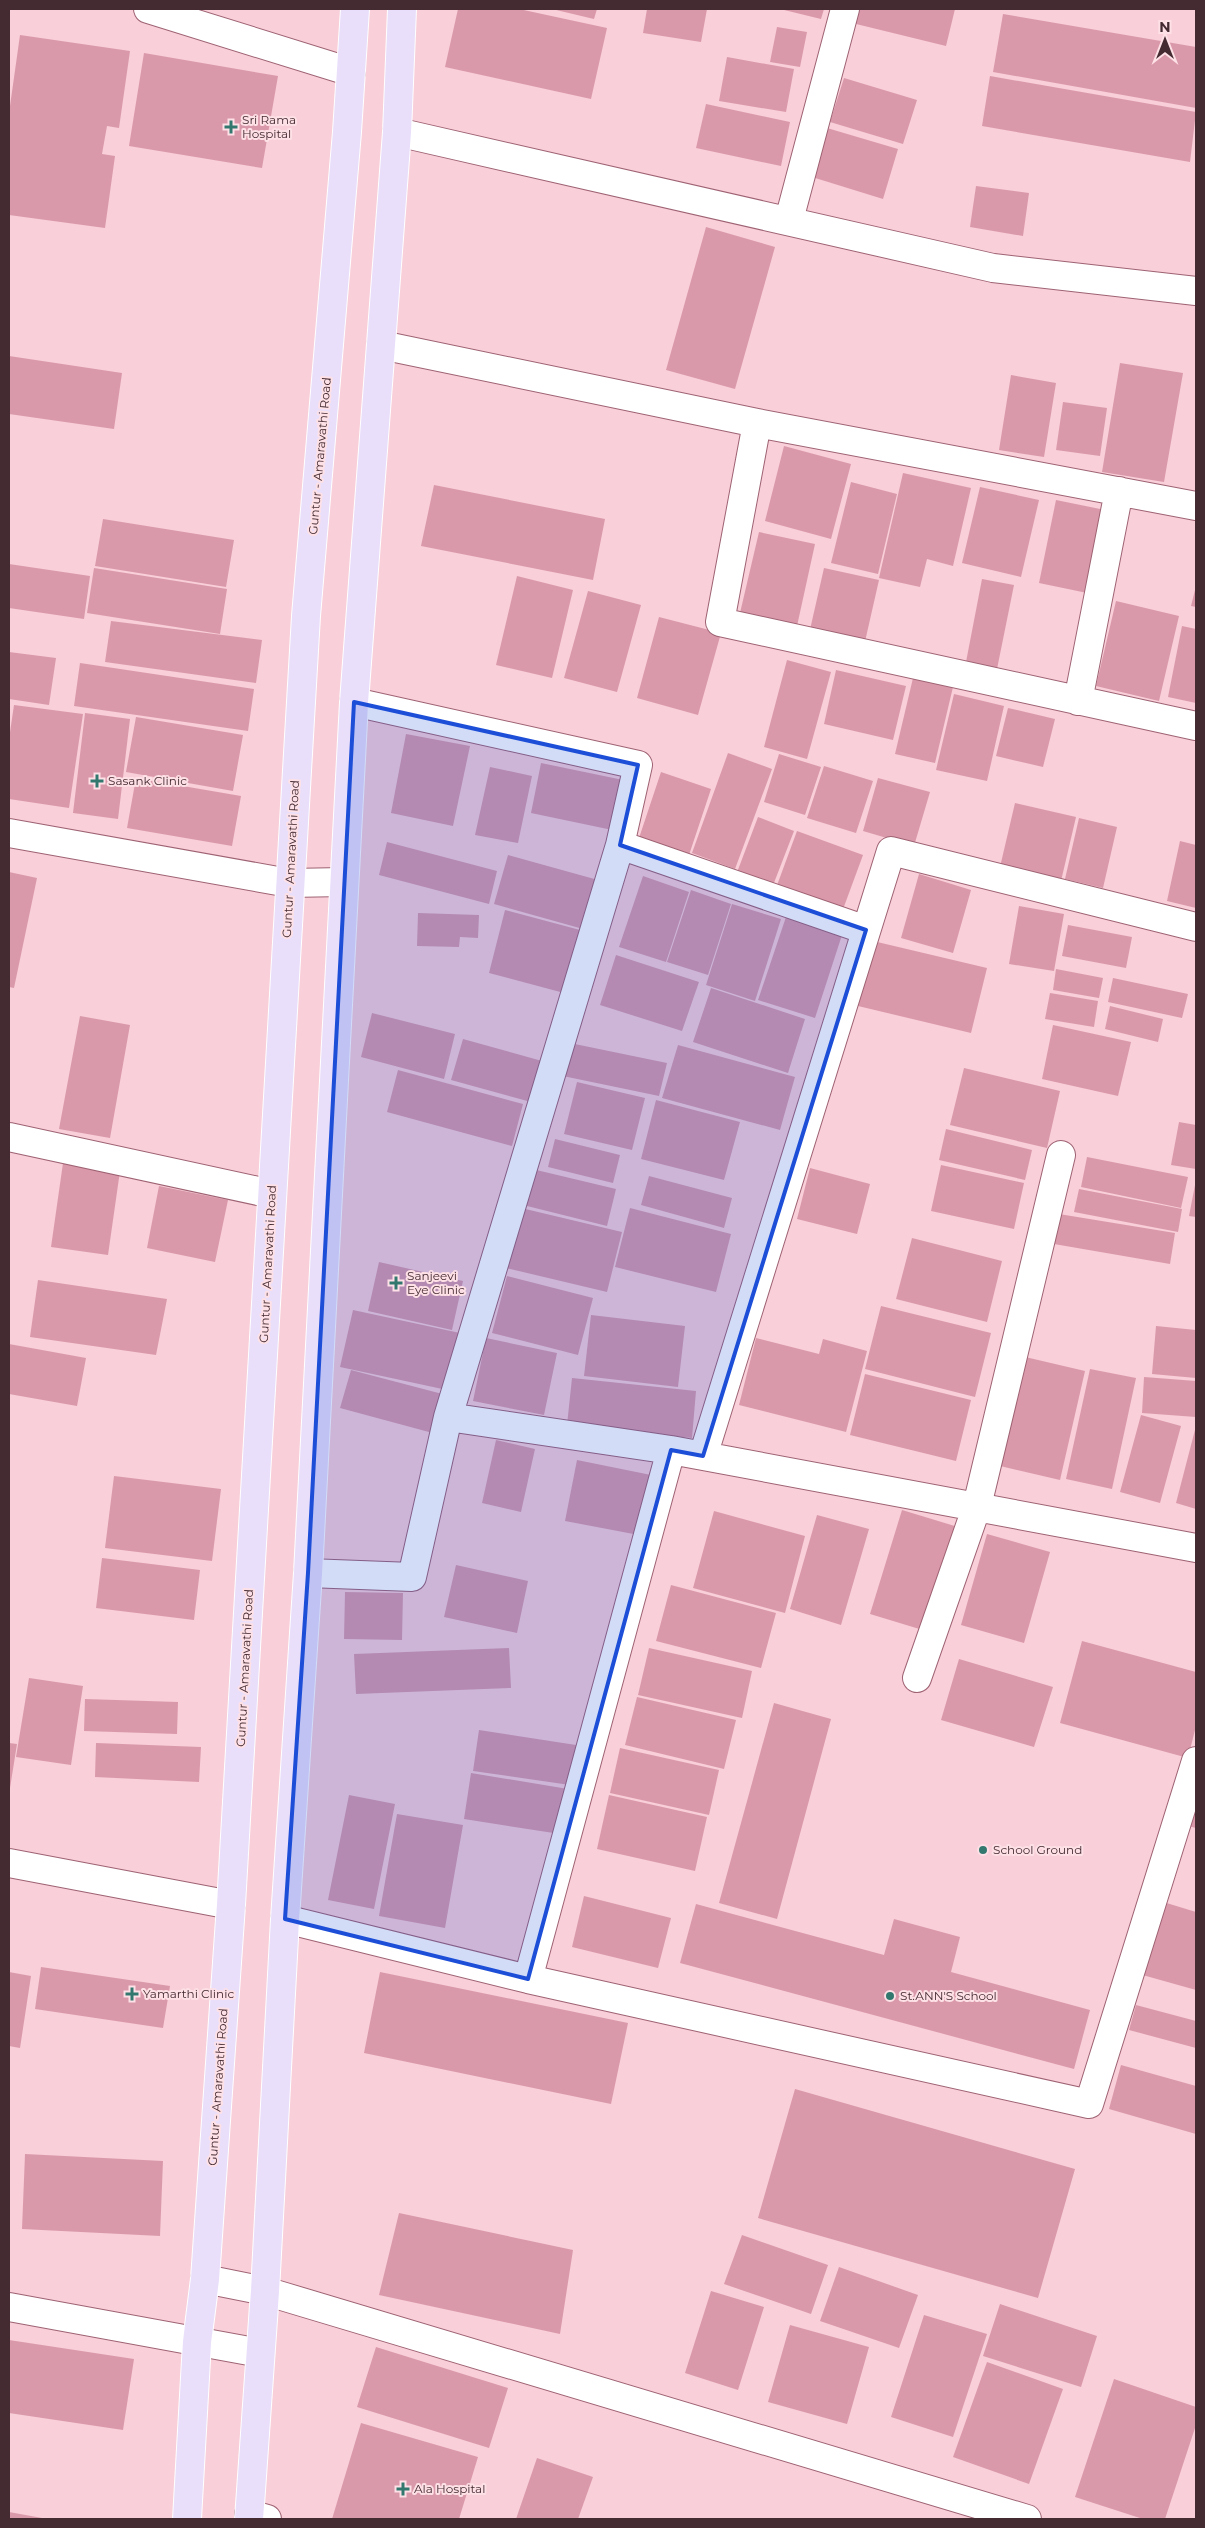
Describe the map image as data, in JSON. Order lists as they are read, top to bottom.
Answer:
{
  "streets": {
    "main road": ["Guntur - Amaravathi Road"]
  },
  "places": {
    "health": [
      "Sri Rama Hospital",
      "Sasank Clinic",
      "Sanjeevi Eye Clinic",
      "Yamarthi Clinic",
      "Ala Hospital"
    ],
    "other": ["School Ground", "St.ANN'S School"]
  },
  "north": "top"
}
